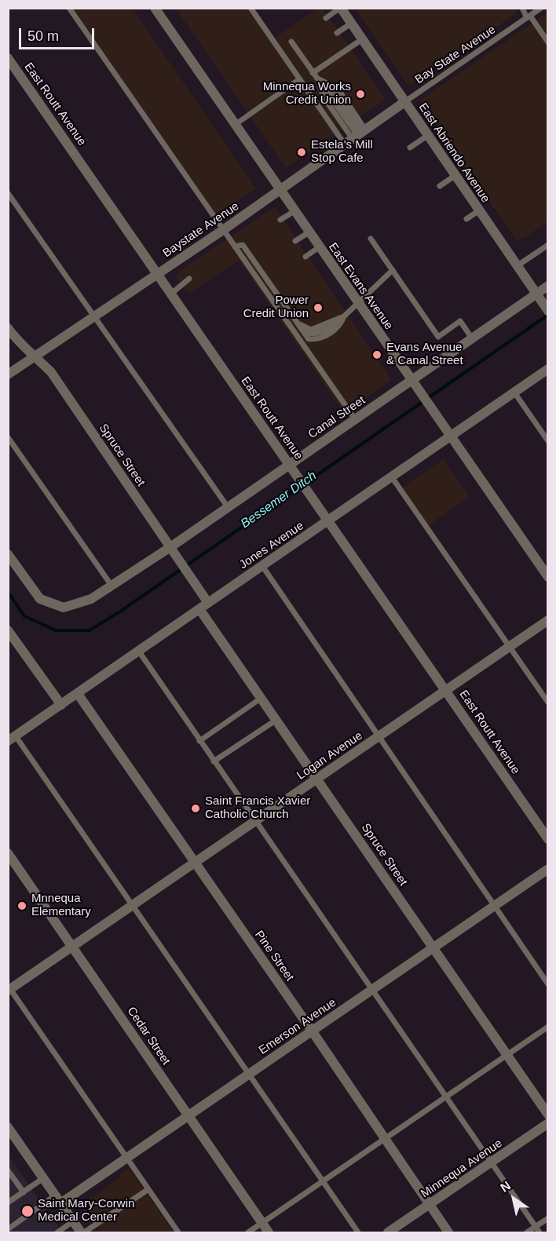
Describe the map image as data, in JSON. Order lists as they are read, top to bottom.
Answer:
{
  "streets": {
    "street": [
      "East Routt Avenue",
      "East Abriendo Avenue",
      "Baystate Avenue",
      "East Evans Avenue",
      "Canal Street",
      "Spruce Street",
      "Jones Avenue",
      "Logan Avenue",
      "Pine Street",
      "Emerson Avenue",
      "Cedar Street",
      "Minnequa Avenue"
    ],
    "lane": ["Bay State Avenue"]
  },
  "crossings": [
    ["Bay State Avenue", "East Abriendo Avenue"],
    ["Bay State Avenue", "Baystate Avenue"],
    ["East Routt Avenue", "Baystate Avenue"],
    ["East Routt Avenue", "Canal Street"],
    ["East Routt Avenue", "Jones Avenue"],
    ["East Routt Avenue", "Logan Avenue"],
    ["East Abriendo Avenue", "Baystate Avenue"],
    ["East Abriendo Avenue", "Canal Street"],
    ["Baystate Avenue", "East Evans Avenue"],
    ["Baystate Avenue", "Spruce Street"],
    ["East Evans Avenue", "Canal Street"],
    ["East Evans Avenue", "Jones Avenue"],
    ["Canal Street", "Spruce Street"],
    ["Spruce Street", "Jones Avenue"],
    ["Spruce Street", "Logan Avenue"],
    ["Spruce Street", "Emerson Avenue"],
    ["Jones Avenue", "Pine Street"],
    ["Logan Avenue", "Pine Street"],
    ["Logan Avenue", "Cedar Street"],
    ["Pine Street", "Emerson Avenue"],
    ["Pine Street", "Minnequa Avenue"],
    ["Emerson Avenue", "Cedar Street"]
  ],
  "water": ["Bessemer Ditch"],
  "places": [
    "Minnequa Works Credit Union",
    "Estela's Mill Stop Cafe",
    "Power Credit Union",
    "Evans Avenue & Canal Street",
    "Saint Francis Xavier Catholic Church",
    "Mnnequa Elementary",
    "Saint Mary-Corwin Medical Center"
  ],
  "scale_bar": "50 m",
  "north": "top left"
}
